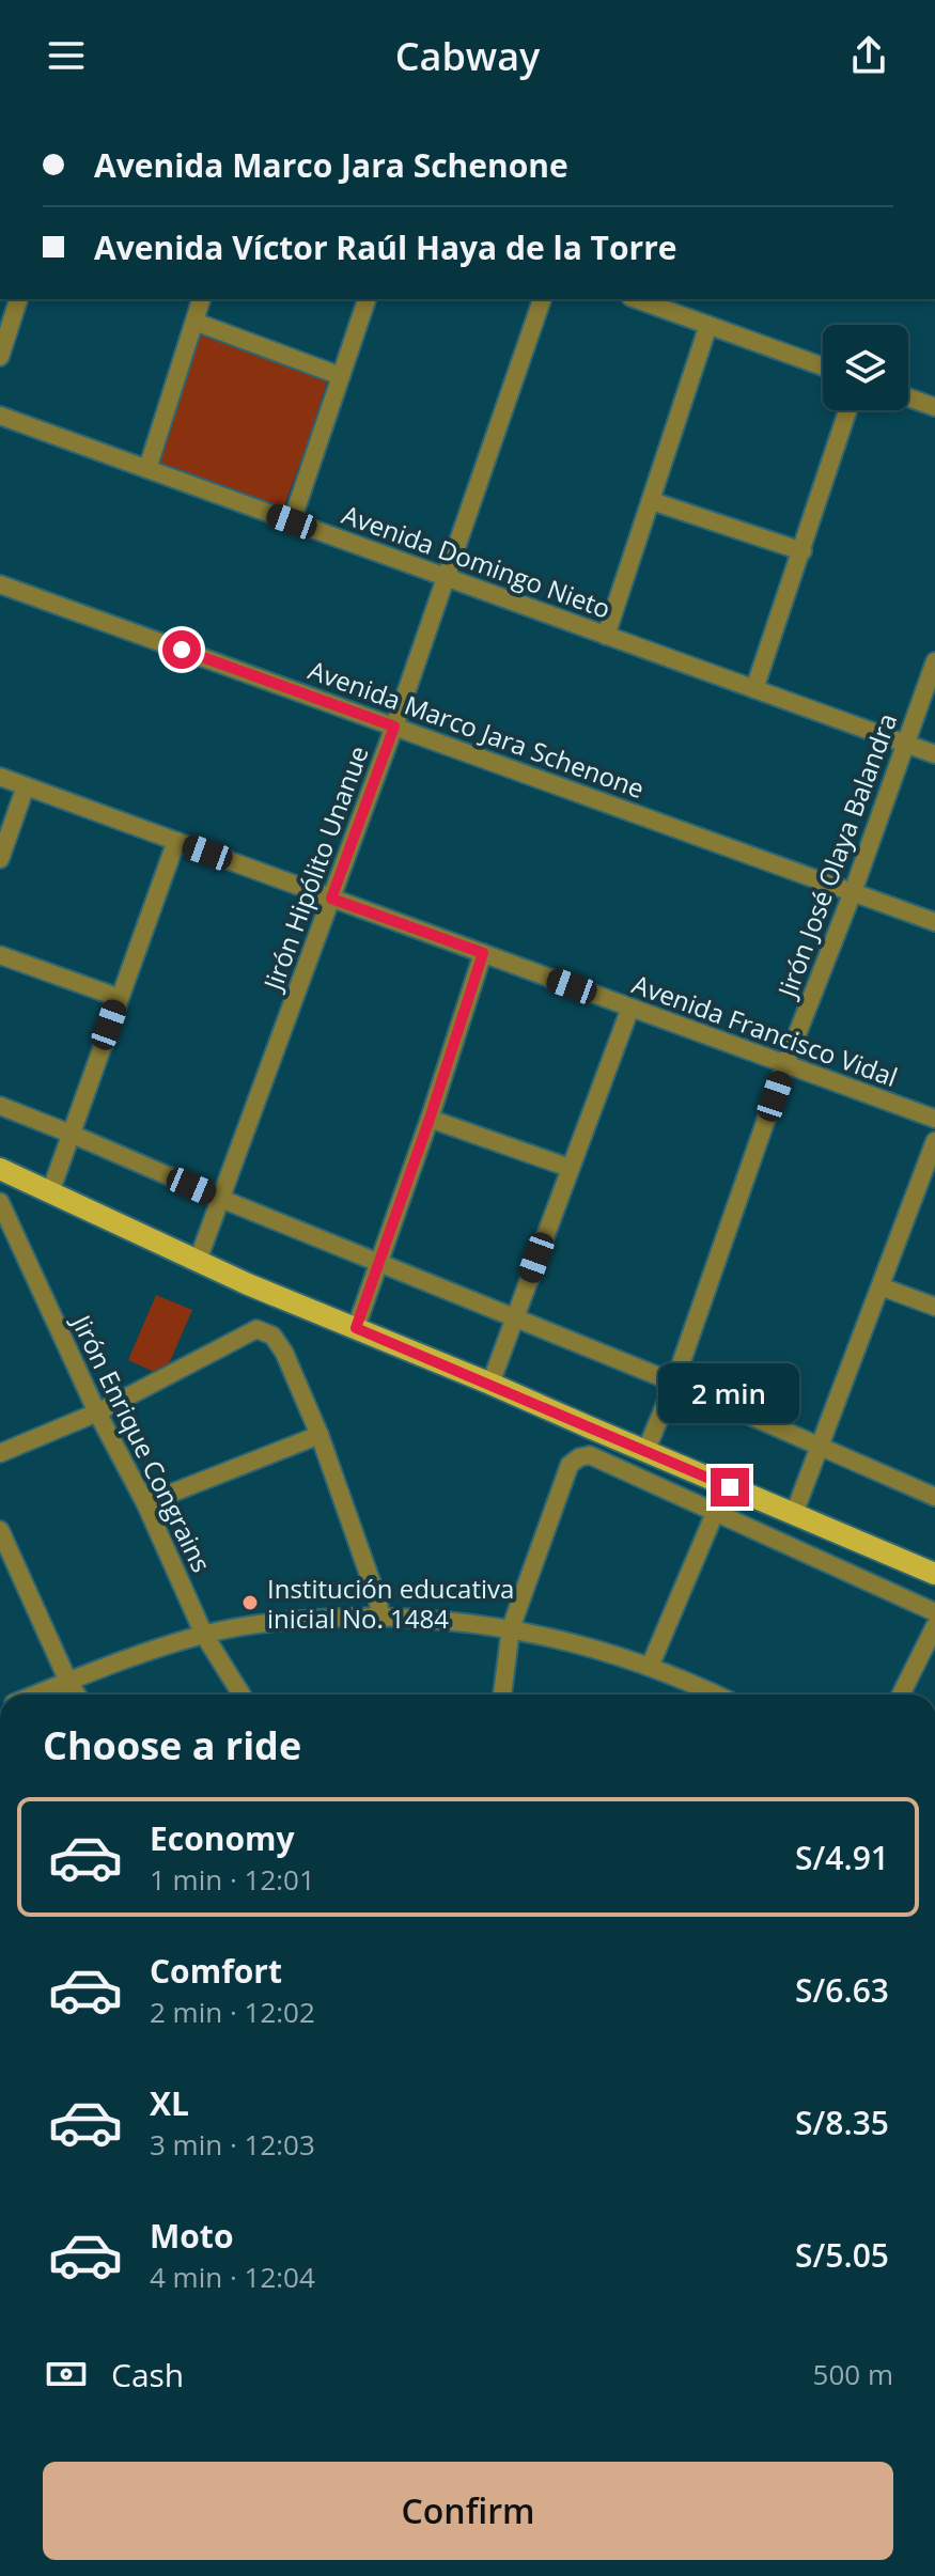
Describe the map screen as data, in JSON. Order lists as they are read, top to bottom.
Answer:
{
  "streets": {
    "street": [
      "Avenida Domingo Nieto",
      "Avenida Marco Jara Schenone",
      "Jirón José Olaya Balandra",
      "Jirón Hipólito Unanue",
      "Avenida Francisco Vidal",
      "Jirón Enrique Congrains"
    ]
  },
  "crossings": [
    ["Avenida Domingo Nieto", "Jirón José Olaya Balandra"],
    ["Avenida Domingo Nieto", "Jirón Hipólito Unanue"],
    ["Avenida Marco Jara Schenone", "Jirón José Olaya Balandra"],
    ["Avenida Marco Jara Schenone", "Jirón Hipólito Unanue"],
    ["Jirón José Olaya Balandra", "Avenida Francisco Vidal"],
    ["Jirón Hipólito Unanue", "Avenida Francisco Vidal"]
  ],
  "places": ["Institución educativa inicial No. 1484"],
  "page": {
    "header": "Cabway",
    "banner": ["Avenida Marco Jara Schenone", "Avenida Víctor Raúl Haya de la Torre"],
    "bubble": "2 min",
    "heading": "Choose a ride",
    "list": [
      {
        "name": "Economy",
        "note": "1 min · 12:01",
        "value": "S/4.91"
      },
      {
        "name": "Comfort",
        "note": "2 min · 12:02",
        "value": "S/6.63"
      },
      {
        "name": "XL",
        "note": "3 min · 12:03",
        "value": "S/8.35"
      },
      {
        "name": "Moto",
        "note": "4 min · 12:04",
        "value": "S/5.05"
      }
    ],
    "pay": ["Cash", "500 m"],
    "buttons": "Confirm"
  }
}
